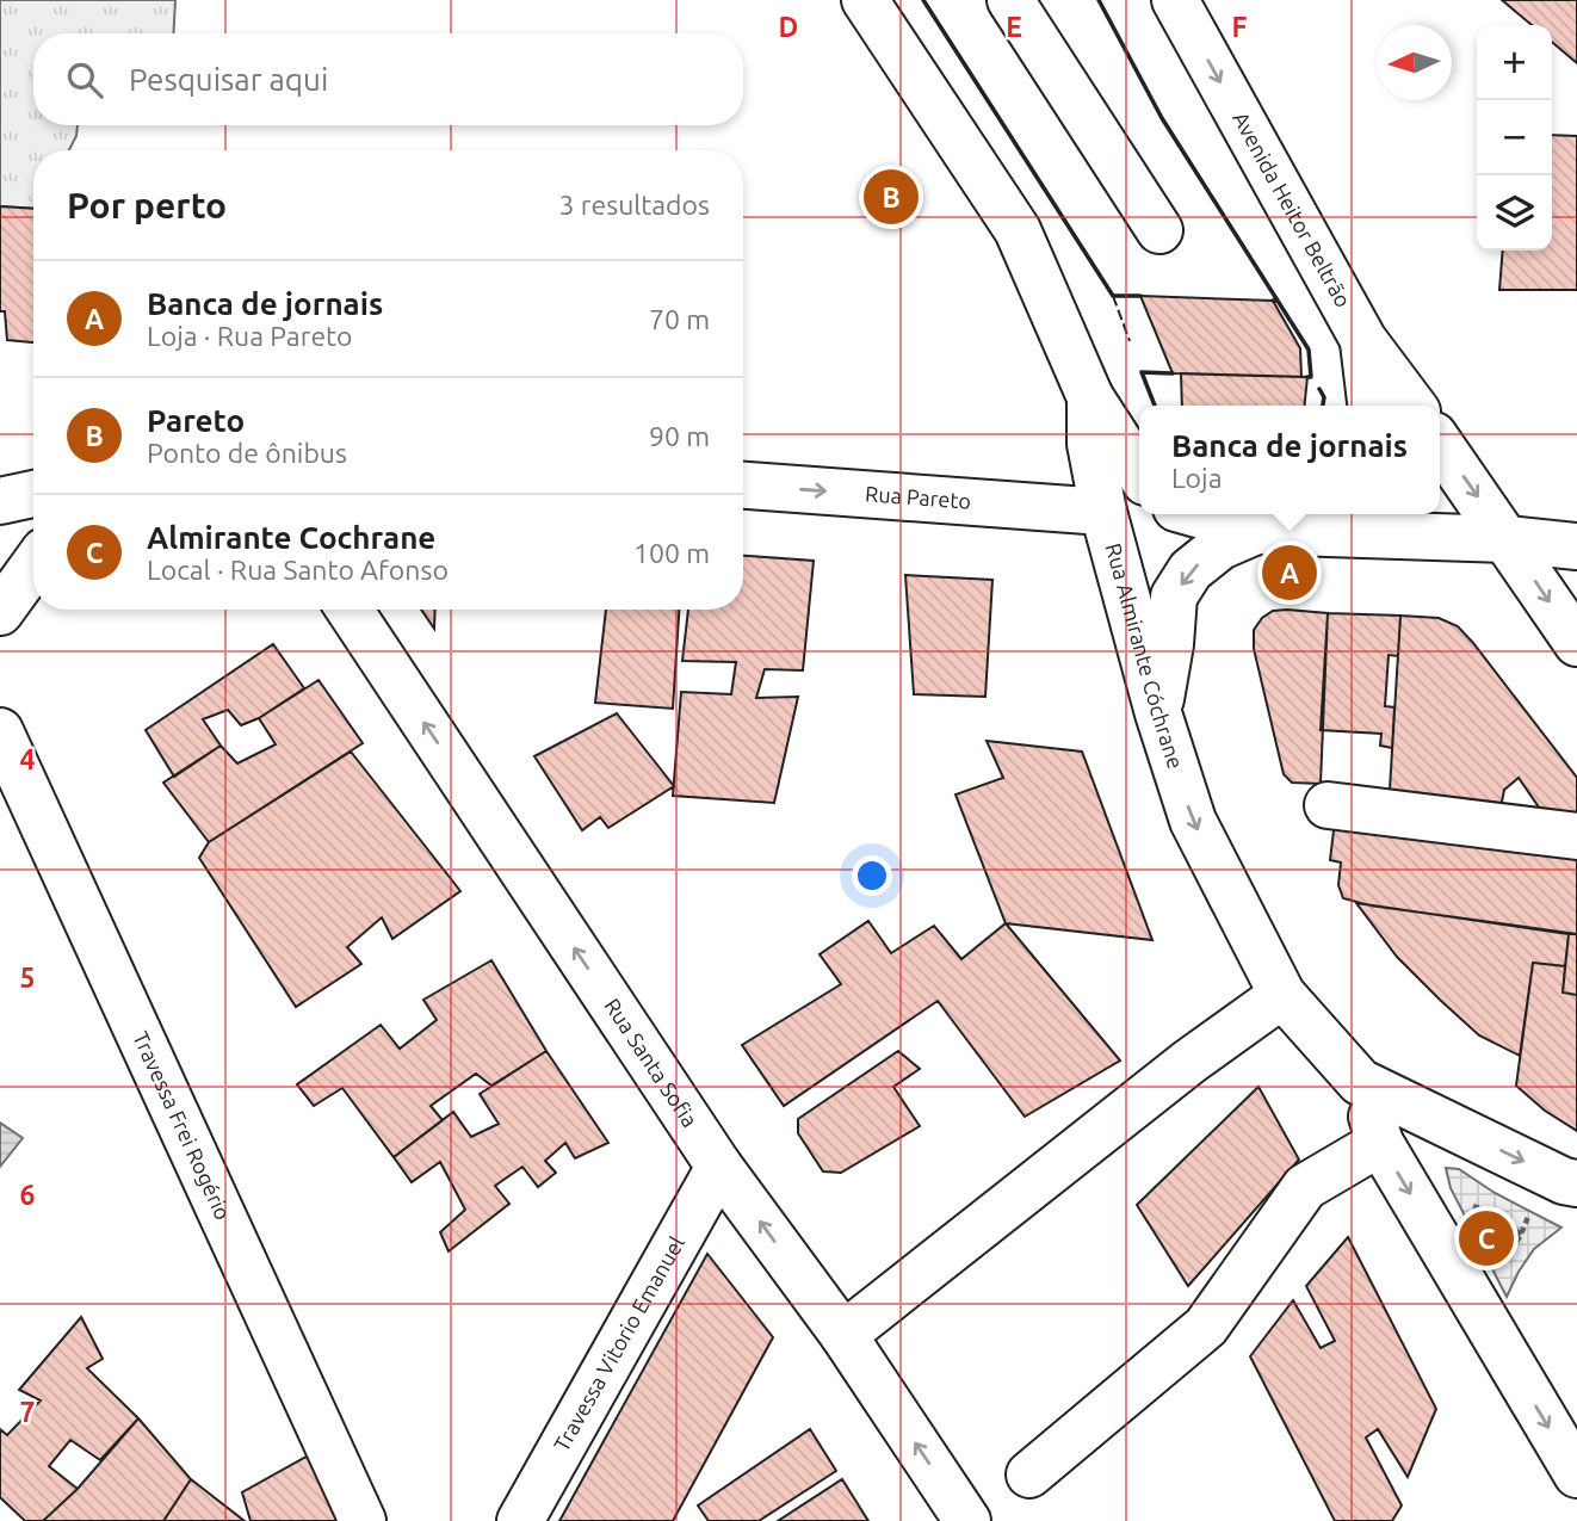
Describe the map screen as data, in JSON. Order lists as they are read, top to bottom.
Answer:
{
  "streets": {
    "street": [
      "Avenida Heitor Beltrão",
      "Rua Pareto",
      "Rua Almirante Cóchrane",
      "Rua Santa Sofia",
      "Travessa Frei Rogério",
      "Travessa Vitorio Emanuel"
    ]
  },
  "crossings": [
    ["Rua Pareto", "Rua Almirante Cóchrane"],
    ["Rua Santa Sofia", "Travessa Vitorio Emanuel"]
  ],
  "one_way": ["Rua Pareto", "Rua Santa Sofia"],
  "north": "left",
  "page": {
    "map_buttons": ["+", "−"],
    "search": "Pesquisar aqui",
    "heading": ["Por perto", "3 resultados"],
    "pins": ["B", "A", "C"],
    "list": [
      {
        "mark": "A",
        "name": "Banca de jornais",
        "note": "Loja · Rua Pareto",
        "value": "70 m"
      },
      {
        "mark": "B",
        "name": "Pareto",
        "note": "Ponto de ônibus",
        "value": "90 m"
      },
      {
        "mark": "C",
        "name": "Almirante Cochrane",
        "note": "Local · Rua Santo Afonso",
        "value": "100 m"
      }
    ],
    "popup": ["Banca de jornais", "Loja"]
  },
  "grid": {
    "columns": ["D", "E", "F"],
    "rows": [
      "4",
      "5",
      "6",
      "7"
    ]
  }
}
